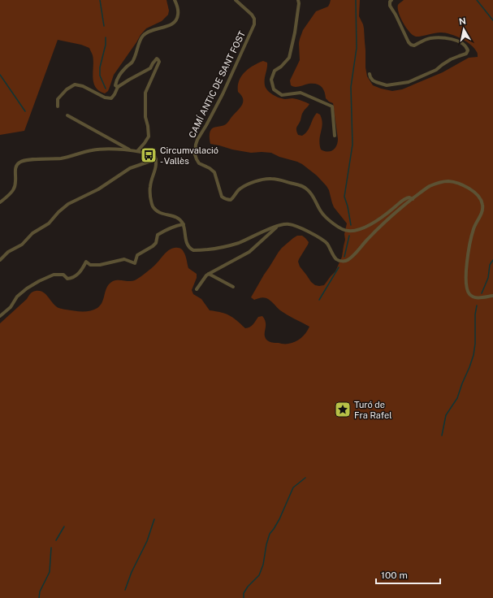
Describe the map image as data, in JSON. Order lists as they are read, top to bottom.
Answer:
{
  "streets": {
    "street": ["CAMÍ ANTIC DE SANT FOST"]
  },
  "places": {
    "bus stop": ["Circumvalació - Vallès"],
    "place": ["Turó de Fra Rafel"]
  },
  "scale_bar": "100 m",
  "north": "top"
}
